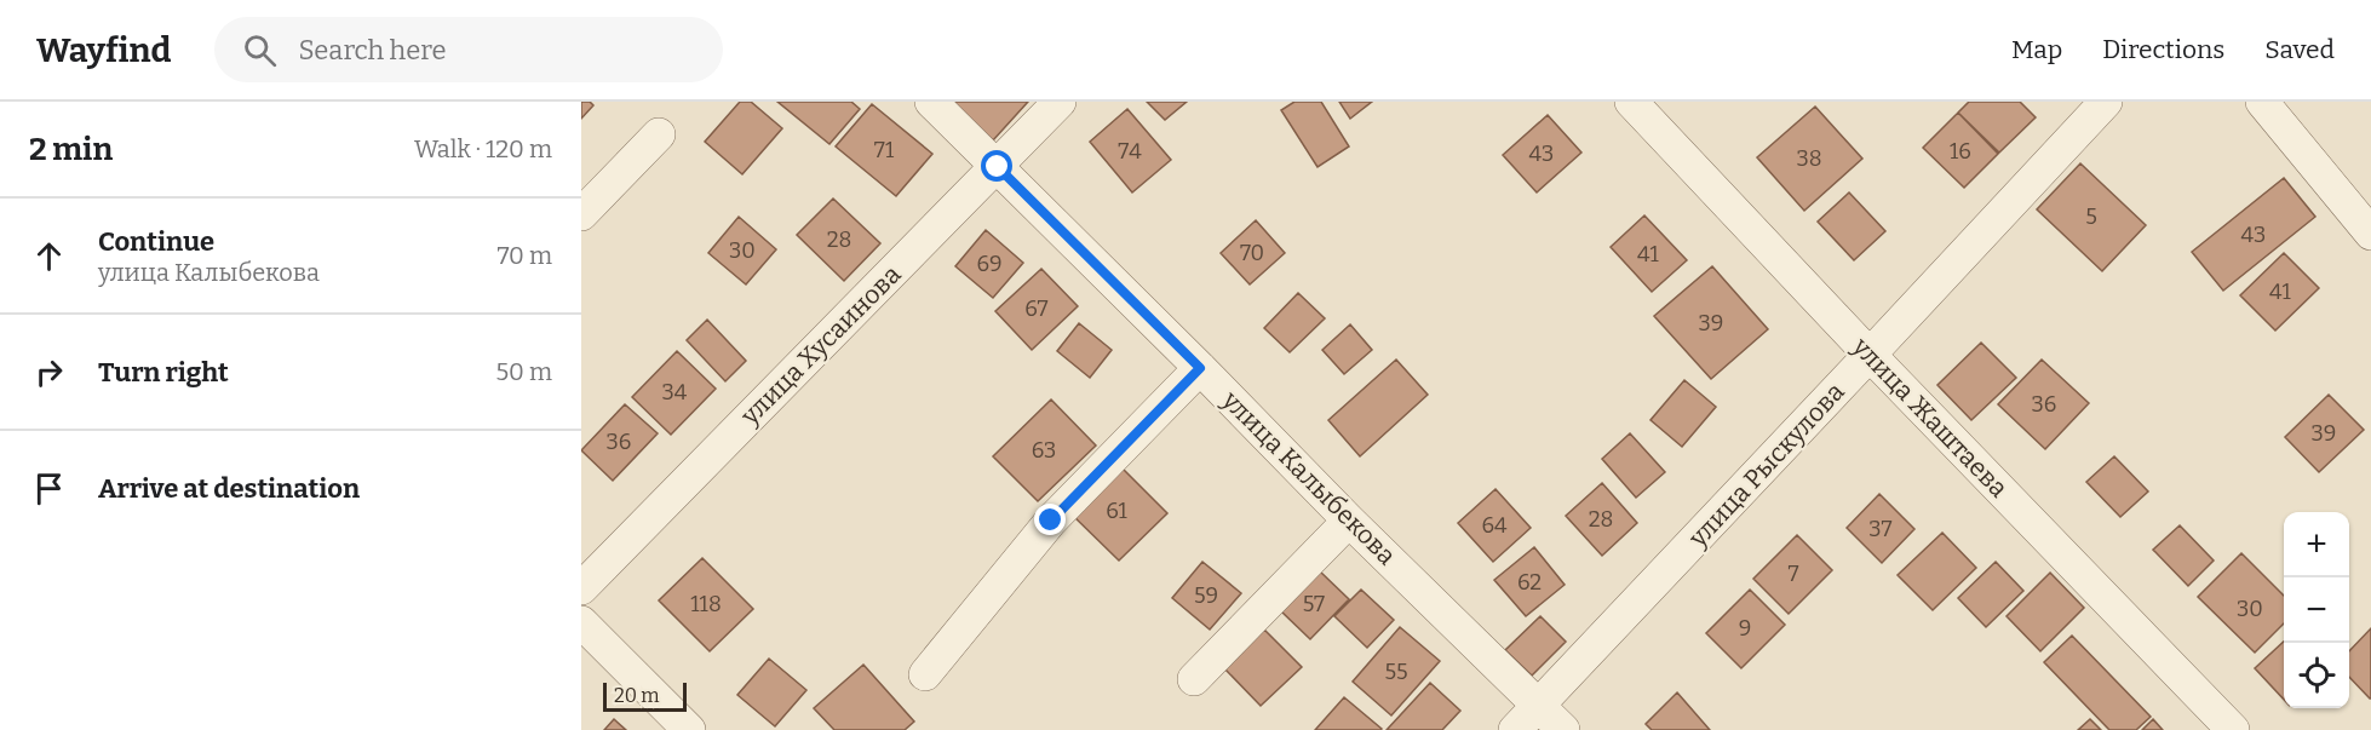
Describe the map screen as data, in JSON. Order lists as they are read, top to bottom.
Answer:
{
  "streets": {
    "street": [
      "улица Хусаинова",
      "улица Жаштаева",
      "улица Рыскулова",
      "улица Калыбекова"
    ]
  },
  "crossings": [
    ["улица Хусаинова", "улица Калыбекова"],
    ["улица Жаштаева", "улица Рыскулова"],
    ["улица Рыскулова", "улица Калыбекова"]
  ],
  "house_numbers": [
    "71",
    "74",
    "16",
    "43",
    "38",
    "5",
    "43",
    "28",
    "30",
    "70",
    "41",
    "69",
    "41",
    "67",
    "39",
    "34",
    "36",
    "39",
    "36",
    "63",
    "61",
    "28",
    "64",
    "37",
    "7",
    "62",
    "59",
    "118",
    "57",
    "30",
    "9",
    "55"
  ],
  "scale_bar": "20 m",
  "page": {
    "header": "Wayfind",
    "search": "Search here",
    "nav": ["Map", "Directions", "Saved"],
    "heading": ["2 min", "Walk · 120 m"],
    "list": [
      ["Continue", "улица Калыбекова", "70 m"],
      ["Turn right", "50 m"],
      "Arrive at destination"
    ],
    "map_buttons": ["+", "−"],
    "scale": "20 m"
  }
}
